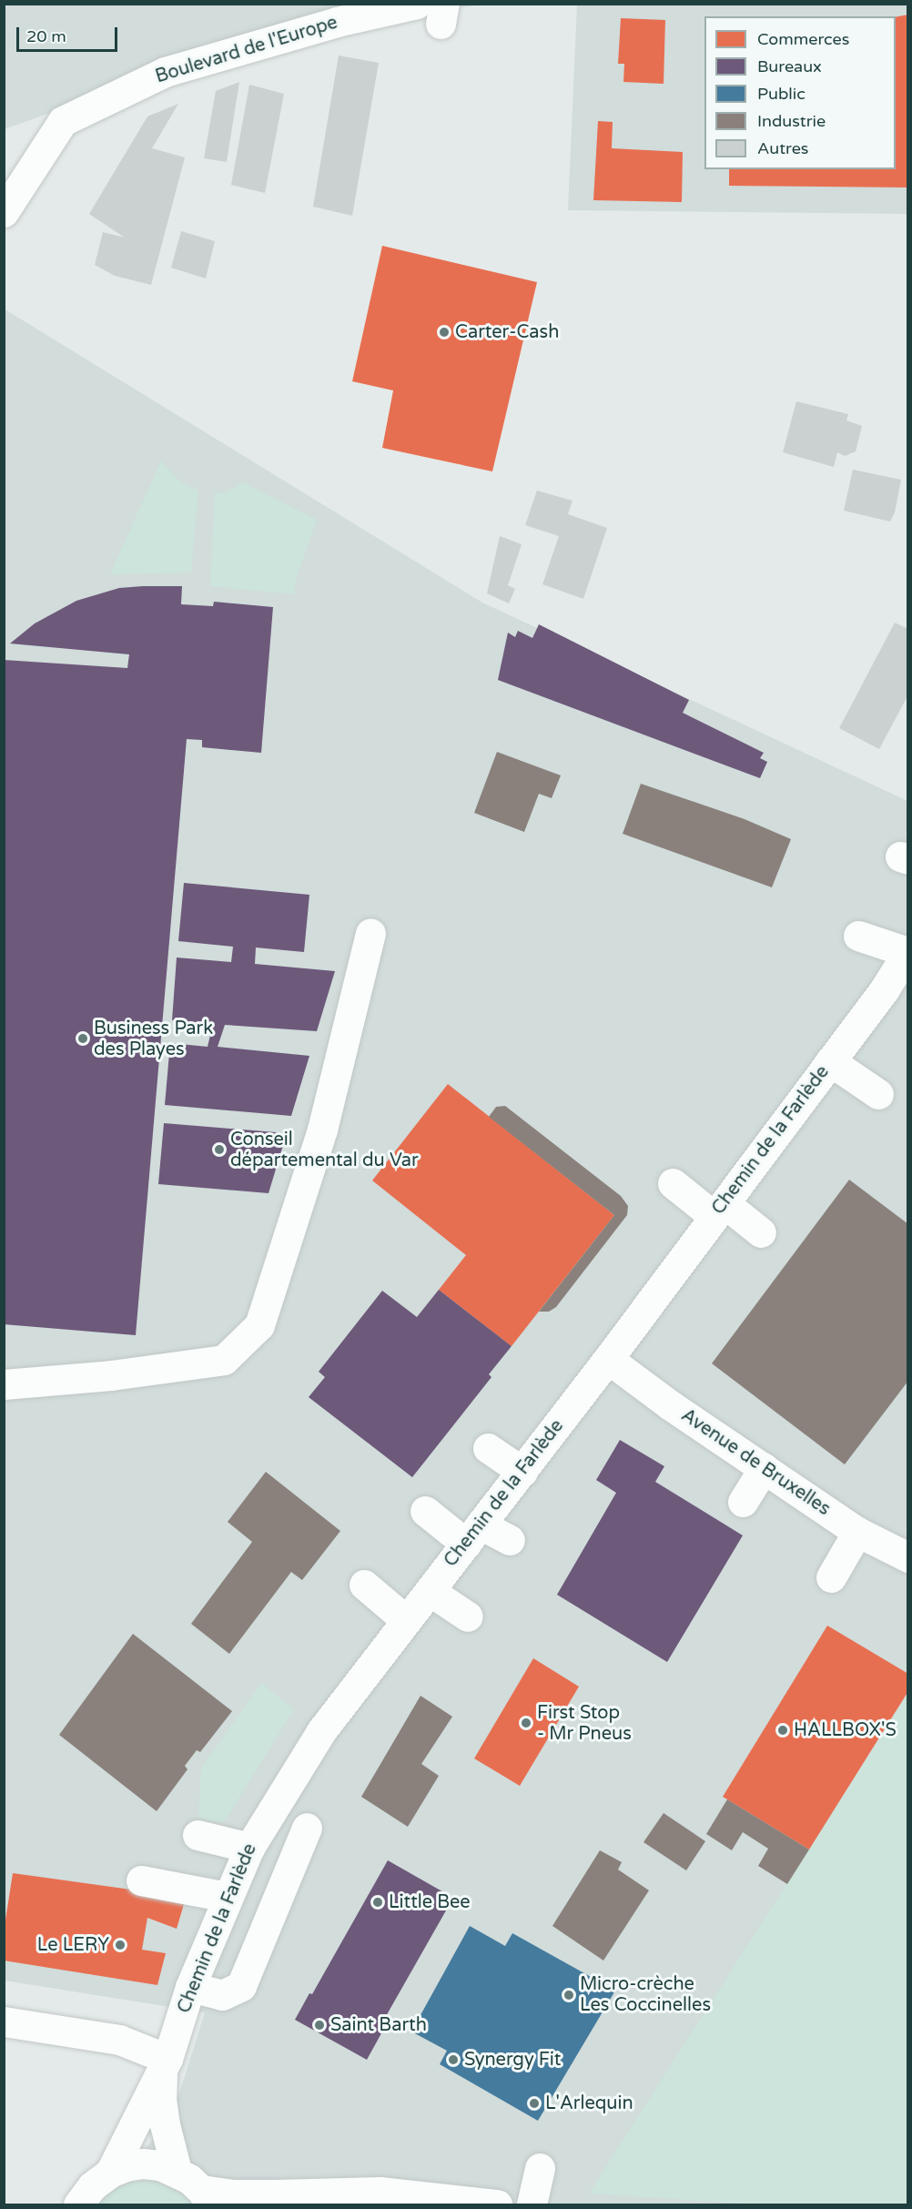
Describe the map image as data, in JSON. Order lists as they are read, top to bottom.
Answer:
{
  "streets": {
    "street": ["Boulevard de l'Europe", "Chemin de la Farlède", "Avenue de Bruxelles"]
  },
  "crossings": [
    ["Chemin de la Farlède", "Avenue de Bruxelles"]
  ],
  "places": [
    "Carter-Cash",
    "Business Park des Playes",
    "Conseil départemental du Var",
    "First Stop - Mr Pneus",
    "HALLBOX'S",
    "Little Bee",
    "Le LERY",
    "Micro-crèche Les Coccinelles",
    "Saint Barth",
    "Synergy Fit",
    "L'Arlequin"
  ],
  "legend": [
    "Commerces",
    "Bureaux",
    "Public",
    "Industrie",
    "Autres"
  ],
  "scale_bar": "20 m"
}
